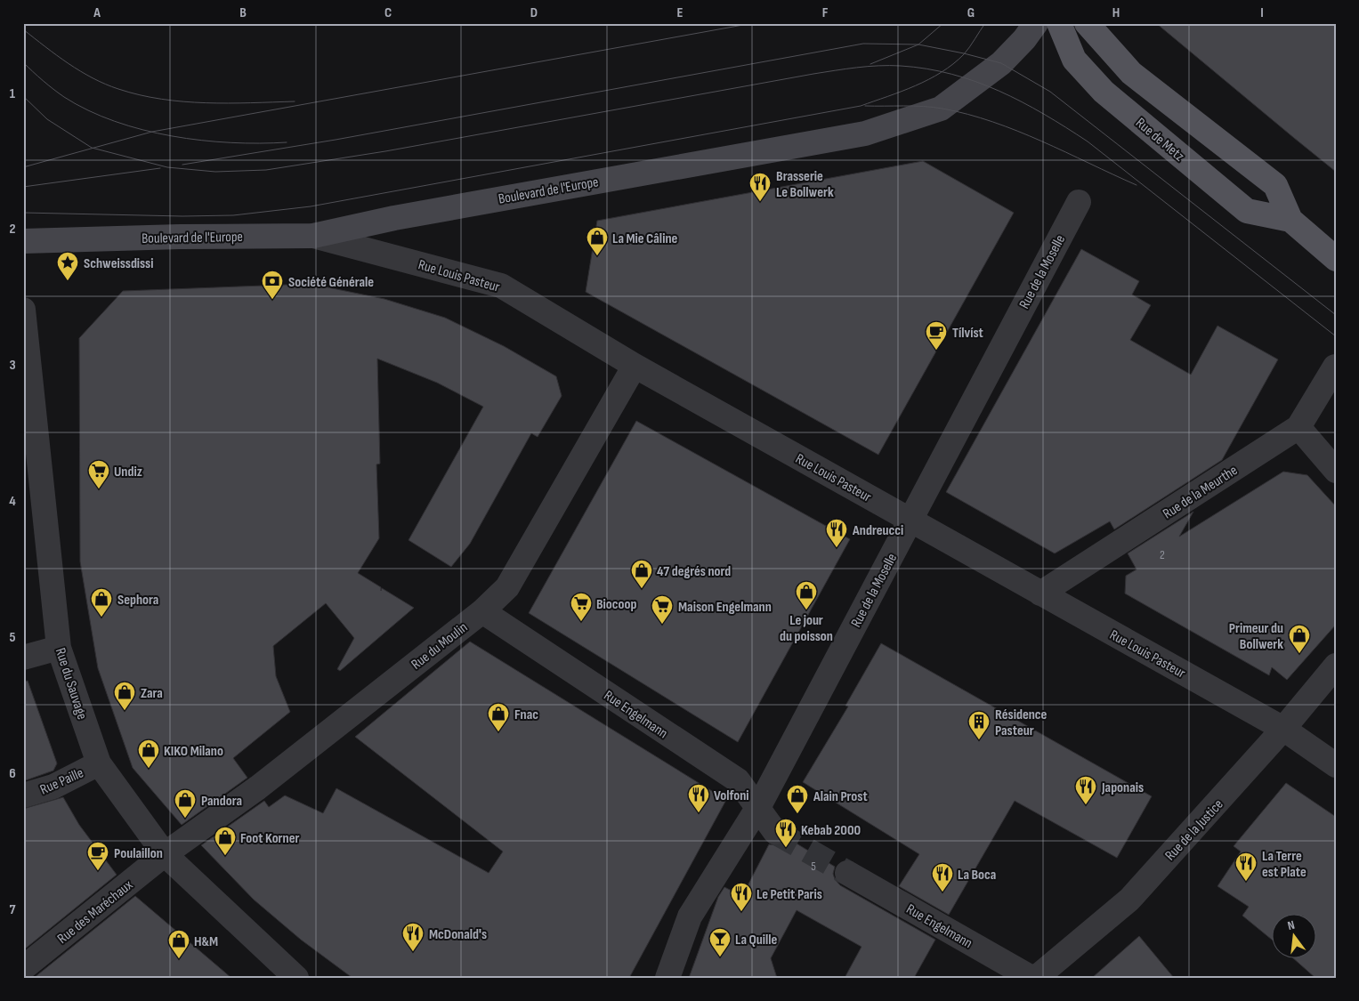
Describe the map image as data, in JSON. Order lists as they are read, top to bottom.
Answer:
{
  "streets": {
    "main road": ["Rue de Metz"],
    "street": [
      "Boulevard de l'Europe",
      "Rue de la Moselle",
      "Rue Louis Pasteur",
      "Rue de la Meurthe",
      "Rue du Moulin",
      "Rue du Sauvage",
      "Rue Engelmann",
      "Rue Paille",
      "Rue de la Justice",
      "Rue des Maréchaux"
    ]
  },
  "crossings": [
    ["Boulevard de l'Europe", "Rue Louis Pasteur"],
    ["Rue de la Moselle", "Rue Louis Pasteur"],
    ["Rue de la Moselle", "Rue Engelmann"],
    ["Rue Louis Pasteur", "Rue de la Meurthe"],
    ["Rue Louis Pasteur", "Rue du Moulin"],
    ["Rue Louis Pasteur", "Rue de la Justice"],
    ["Rue du Moulin", "Rue du Sauvage"],
    ["Rue du Moulin", "Rue Engelmann"],
    ["Rue du Moulin", "Rue des Maréchaux"],
    ["Rue du Sauvage", "Rue Paille"],
    ["Rue du Sauvage", "Rue des Maréchaux"]
  ],
  "places": {
    "restaurant": [
      "Brasserie Le Bollwerk",
      "Andreucci",
      "Japonais",
      "Volfoni",
      "Kebab 2000",
      "La Terre est Plate",
      "La Boca",
      "Le Petit Paris",
      "McDonald's"
    ],
    "shop": [
      "La Mie Câline",
      "47 degrés nord",
      "Le jour du poisson",
      "Sephora",
      "Primeur du Bollwerk",
      "Zara",
      "Fnac",
      "KIKO Milano",
      "Alain Prost",
      "Pandora",
      "Foot Korner",
      "H&M"
    ],
    "place": ["Schweissdissi"],
    "bank": ["Société Générale"],
    "cafe": ["Tílvíst", "Poulaillon"],
    "supermarket": ["Undiz", "Biocoop", "Maison Engelmann"],
    "building": ["Résidence Pasteur"],
    "bar": ["La Quille"]
  },
  "house_numbers": ["2", "5"],
  "north": "top",
  "grid": {
    "columns": [
      "A",
      "B",
      "C",
      "D",
      "E",
      "F",
      "G",
      "H",
      "I"
    ],
    "rows": [
      "1",
      "2",
      "3",
      "4",
      "5",
      "6",
      "7"
    ]
  }
}
